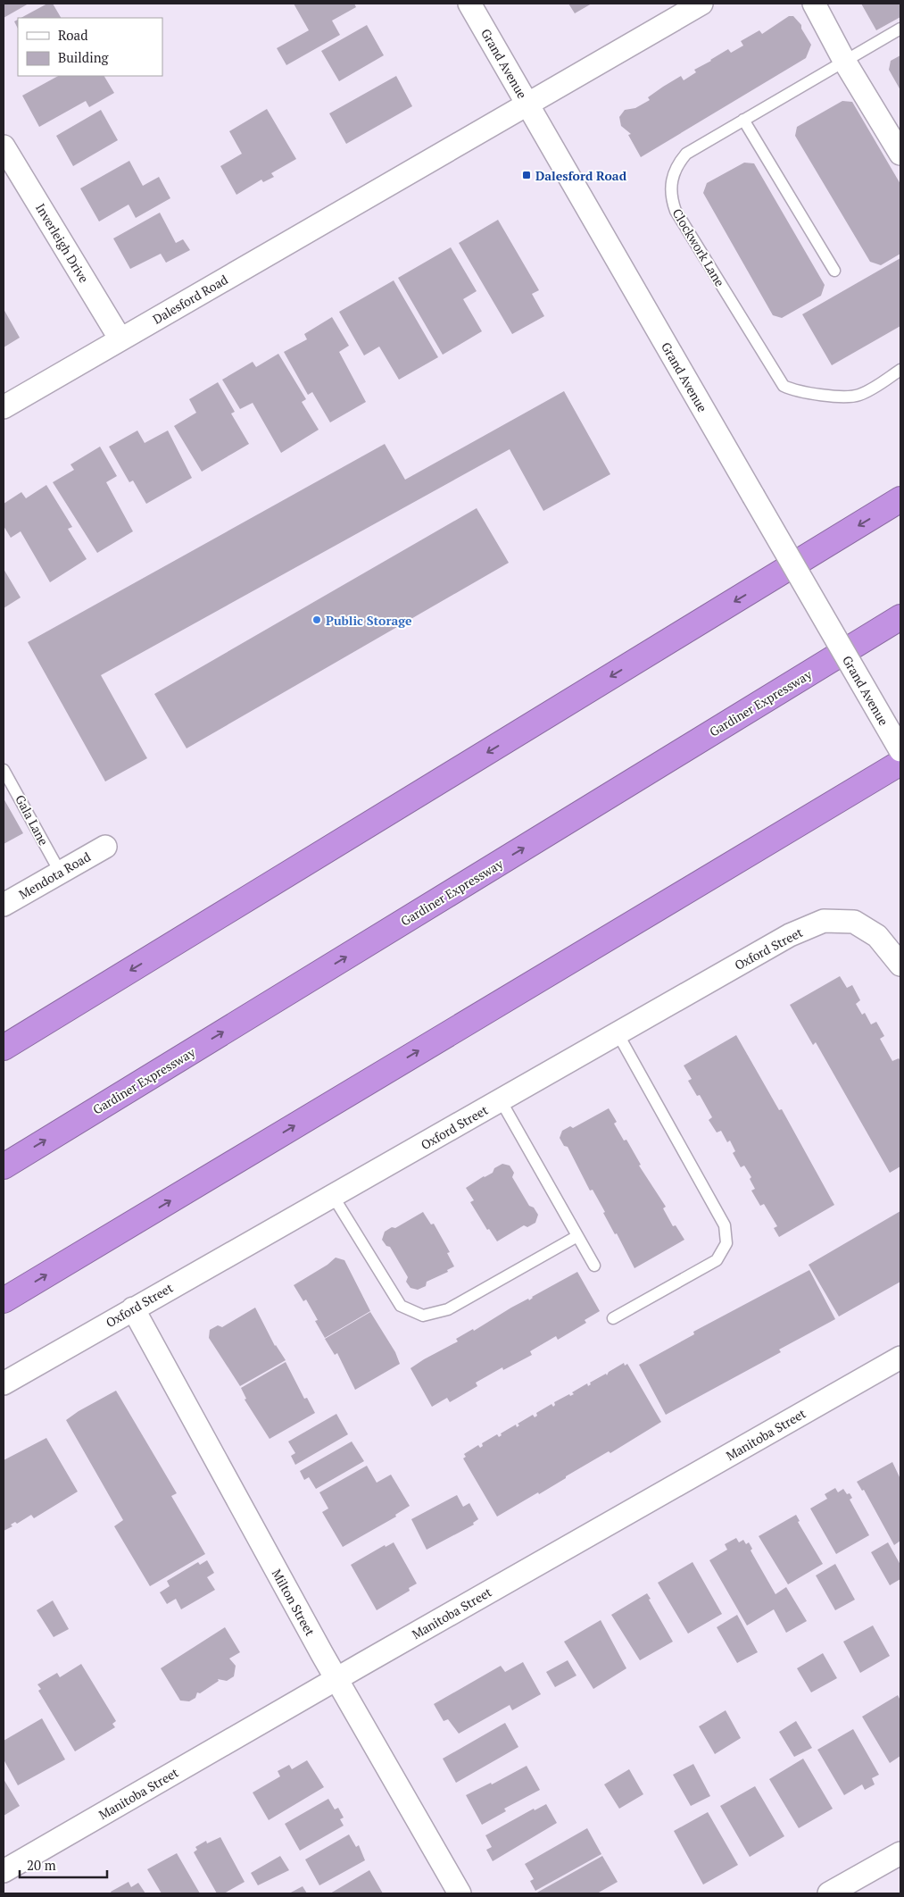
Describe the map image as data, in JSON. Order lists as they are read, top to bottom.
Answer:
{
  "streets": {
    "highway": ["Gardiner Expressway"],
    "street": [
      "Grand Avenue",
      "Inverleigh Drive",
      "Dalesford Road",
      "Mendota Road",
      "Oxford Street",
      "Manitoba Street",
      "Milton Street"
    ],
    "lane": ["Clockwork Lane", "Gala Lane"]
  },
  "crossings": [
    ["Grand Avenue", "Dalesford Road"],
    ["Inverleigh Drive", "Dalesford Road"],
    ["Gala Lane", "Mendota Road"],
    ["Oxford Street", "Milton Street"],
    ["Manitoba Street", "Milton Street"]
  ],
  "places": {
    "transit": ["Dalesford Road"],
    "other": ["Public Storage"]
  },
  "legend": ["Road", "Building"],
  "scale_bar": "20 m"
}
